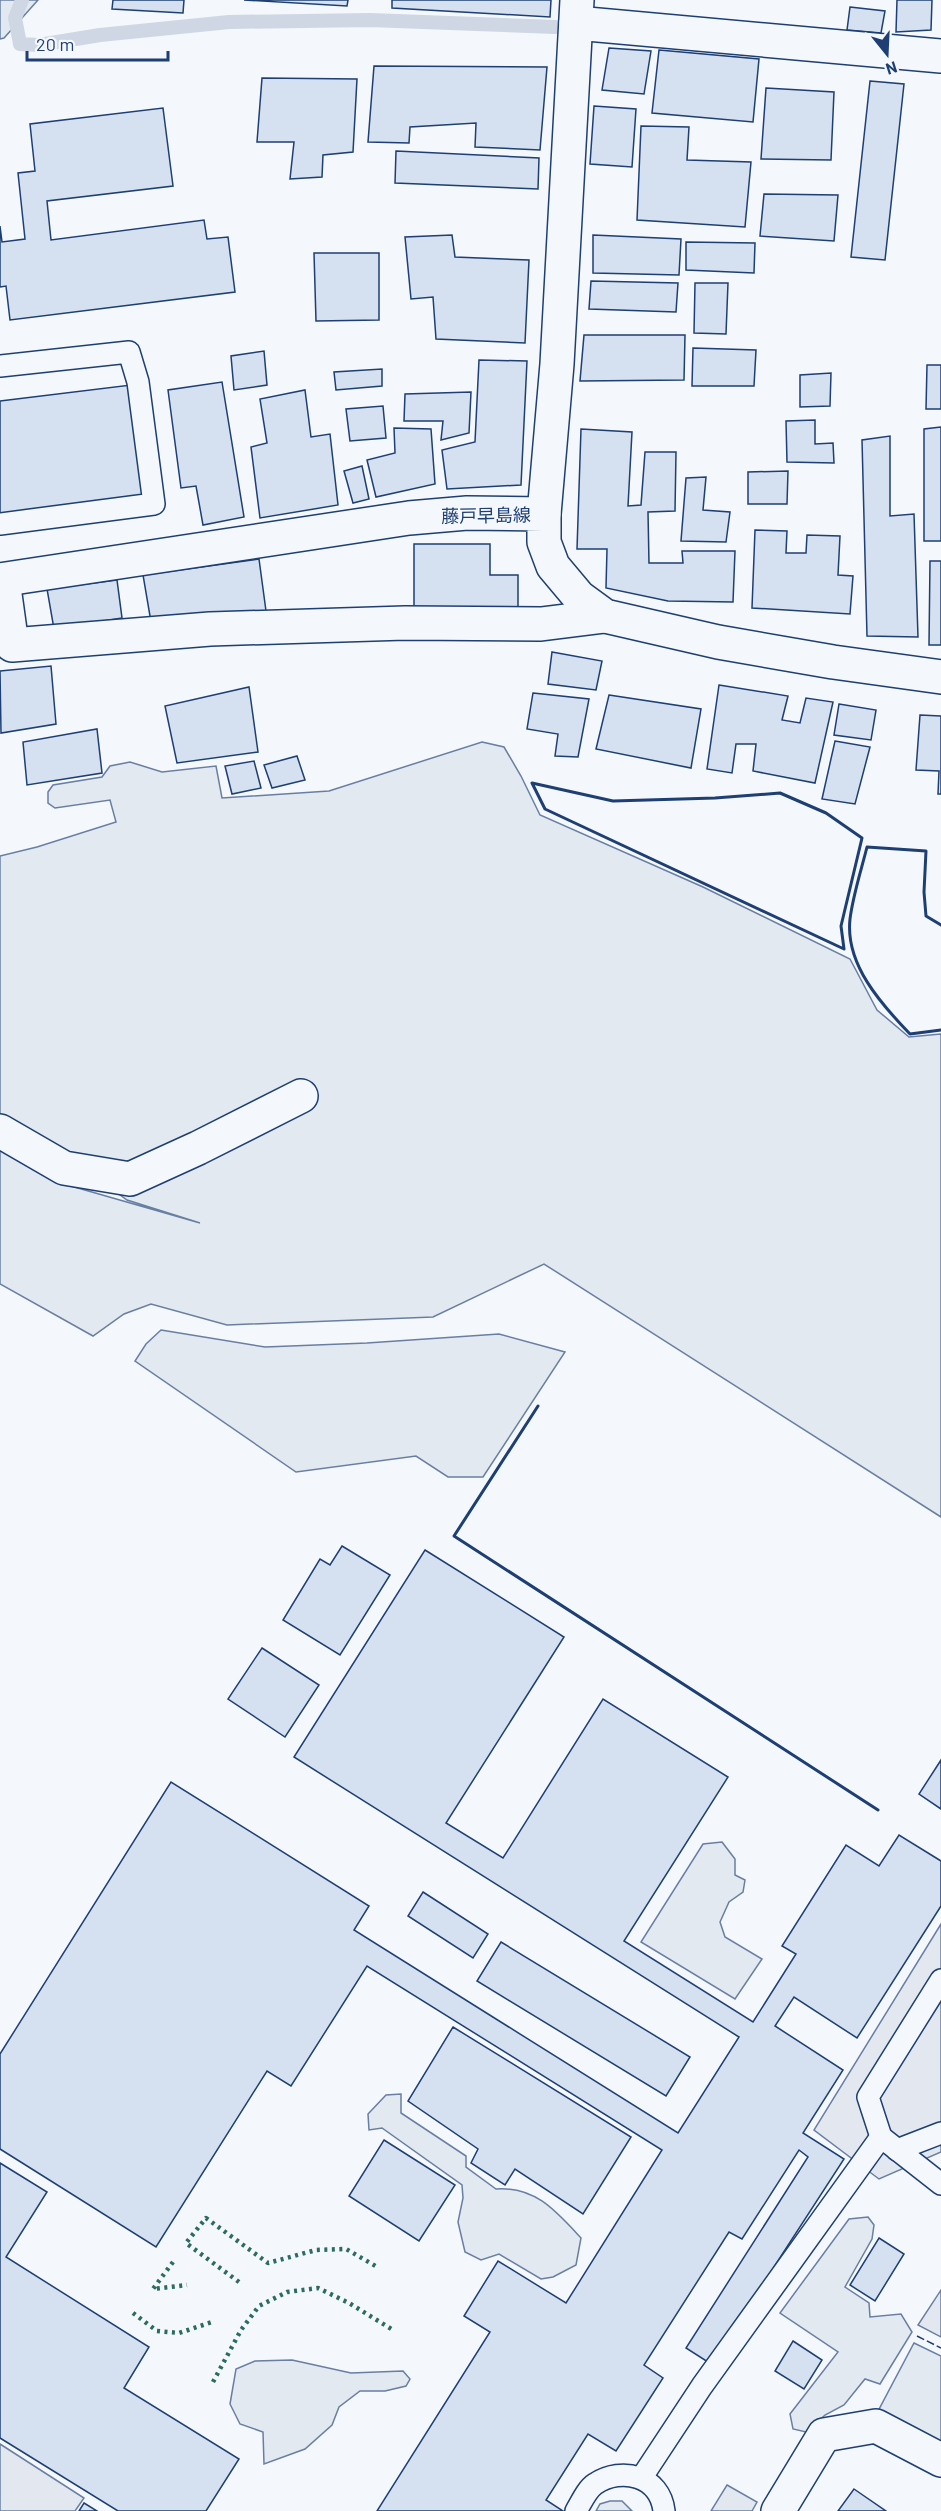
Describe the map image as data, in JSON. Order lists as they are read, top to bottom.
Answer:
{
  "streets": {
    "street": ["藤戸早島線"]
  },
  "scale_bar": "20 m",
  "north": "bottom"
}
